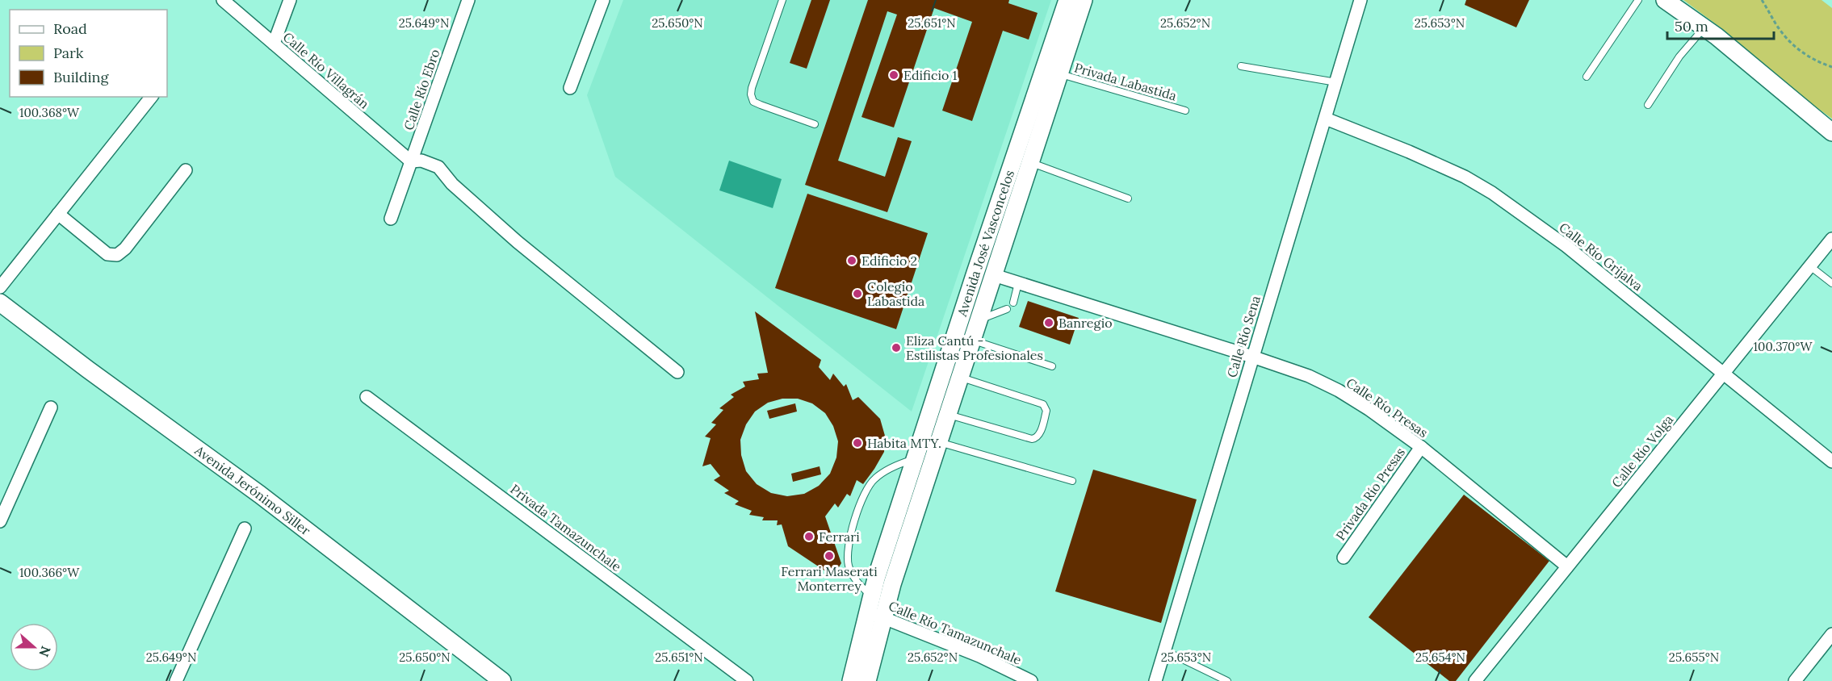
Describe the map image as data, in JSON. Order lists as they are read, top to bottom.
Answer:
{
  "streets": {
    "main road": ["Avenida José Vasconcelos", "Avenida Jerónimo Siller"],
    "street": [
      "Calle Río Villagrán",
      "Calle Río Ebro",
      "Calle Río Grijalva",
      "Calle Río Sena",
      "Calle Río Presas",
      "Calle Río Volga",
      "Privada Río Presas",
      "Privada Tamazunchale",
      "Calle Río Tamazunchale"
    ],
    "lane": ["Privada Labastida"]
  },
  "crossings": [
    ["Calle Río Villagrán", "Calle Río Ebro"],
    ["Privada Labastida", "Avenida José Vasconcelos"],
    ["Avenida José Vasconcelos", "Calle Río Presas"],
    ["Avenida José Vasconcelos", "Calle Río Tamazunchale"],
    ["Calle Río Grijalva", "Calle Río Sena"],
    ["Calle Río Grijalva", "Calle Río Volga"],
    ["Calle Río Sena", "Calle Río Presas"],
    ["Calle Río Presas", "Calle Río Volga"],
    ["Calle Río Presas", "Privada Río Presas"]
  ],
  "places": [
    "Edificio 1",
    "Edificio 2",
    "Colegio Labastida",
    "Banregio",
    "Eliza Cantú - Estilistas Profesionales",
    "Habita MTY.",
    "Ferrari",
    "Ferrari Maserati Monterrey"
  ],
  "legend": ["Road", "Park", "Building"],
  "scale_bar": "50 m",
  "north": "right",
  "coordinates": [
    "25.649°N",
    "25.650°N",
    "25.651°N",
    "25.652°N",
    "25.653°N",
    "100.368°W",
    "100.370°W",
    "100.366°W",
    "25.654°N",
    "25.655°N"
  ]
}
